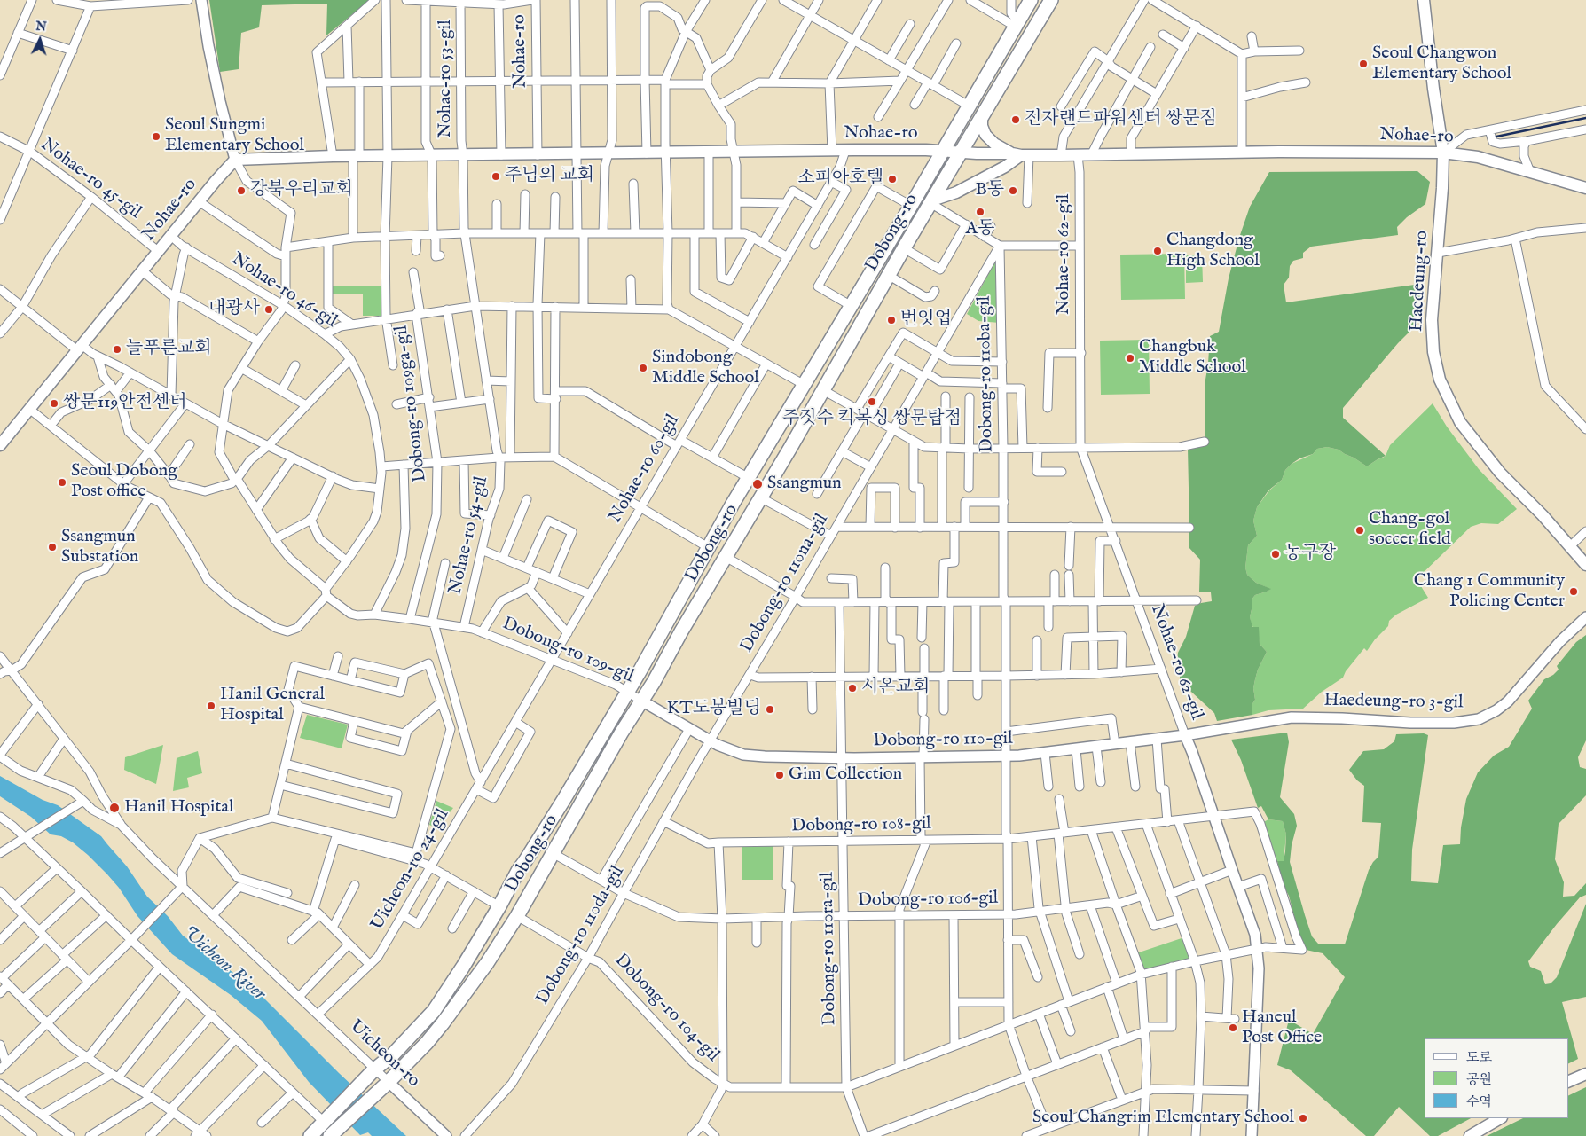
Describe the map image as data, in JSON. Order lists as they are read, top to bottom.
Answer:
{
  "streets": {
    "main road": ["Nohae-ro", "Dobong-ro", "Haedeung-ro"],
    "street": [
      "Nohae-ro 53-gil",
      "Nohae-ro 45-gil",
      "Nohae-ro 62-gil",
      "Nohae-ro 46-gil",
      "Dobong-ro 110ba-gil",
      "Dobong-ro 109ga-gil",
      "Nohae-ro 60-gil",
      "Nohae-ro 54-gil",
      "Dobong-ro 110na-gil",
      "Dobong-ro 109-gil",
      "Haedeung-ro 3-gil",
      "Dobong-ro 110-gil",
      "Dobong-ro 108-gil",
      "Uicheon-ro 24-gil",
      "Dobong-ro 106-gil",
      "Dobong-ro 110da-gil",
      "Dobong-ro 110ra-gil",
      "Dobong-ro 104-gil",
      "Uicheon-ro"
    ]
  },
  "crossings": [
    ["Nohae-ro", "Nohae-ro 53-gil"],
    ["Nohae-ro", "Nohae-ro 45-gil"],
    ["Nohae-ro", "Dobong-ro"],
    ["Nohae-ro", "Nohae-ro 62-gil"],
    ["Nohae-ro", "Haedeung-ro"],
    ["Nohae-ro", "Nohae-ro 46-gil"],
    ["Nohae-ro", "Nohae-ro 60-gil"],
    ["Nohae-ro", "Nohae-ro 54-gil"],
    ["Nohae-ro", "Dobong-ro 109-gil"],
    ["Nohae-ro 53-gil", "Nohae-ro 54-gil"],
    ["Dobong-ro", "Dobong-ro 109-gil"],
    ["Dobong-ro", "Dobong-ro 110-gil"],
    ["Dobong-ro", "Dobong-ro 106-gil"],
    ["Dobong-ro", "Dobong-ro 104-gil"],
    ["Dobong-ro", "Uicheon-ro"],
    ["Nohae-ro 62-gil", "Haedeung-ro 3-gil"],
    ["Nohae-ro 62-gil", "Dobong-ro 110-gil"],
    ["Nohae-ro 46-gil", "Dobong-ro 109-gil"],
    ["Dobong-ro 110ba-gil", "Dobong-ro 110na-gil"],
    ["Dobong-ro 110ba-gil", "Dobong-ro 110-gil"],
    ["Dobong-ro 110ba-gil", "Dobong-ro 108-gil"],
    ["Dobong-ro 110ba-gil", "Dobong-ro 106-gil"],
    ["Dobong-ro 110ba-gil", "Dobong-ro 104-gil"],
    ["Dobong-ro 109ga-gil", "Dobong-ro 109-gil"],
    ["Nohae-ro 60-gil", "Dobong-ro 109-gil"],
    ["Nohae-ro 60-gil", "Uicheon-ro 24-gil"],
    ["Nohae-ro 54-gil", "Dobong-ro 109-gil"],
    ["Dobong-ro 110na-gil", "Dobong-ro 110-gil"],
    ["Dobong-ro 110na-gil", "Dobong-ro 110da-gil"],
    ["Dobong-ro 109-gil", "Dobong-ro 110-gil"],
    ["Dobong-ro 109-gil", "Uicheon-ro 24-gil"],
    ["Haedeung-ro 3-gil", "Dobong-ro 110-gil"],
    ["Dobong-ro 110-gil", "Dobong-ro 110da-gil"],
    ["Dobong-ro 110-gil", "Dobong-ro 110ra-gil"],
    ["Dobong-ro 108-gil", "Dobong-ro 110da-gil"],
    ["Dobong-ro 108-gil", "Dobong-ro 110ra-gil"],
    ["Dobong-ro 108-gil", "Dobong-ro 104-gil"],
    ["Uicheon-ro 24-gil", "Uicheon-ro"],
    ["Dobong-ro 106-gil", "Dobong-ro 110da-gil"],
    ["Dobong-ro 106-gil", "Dobong-ro 110ra-gil"],
    ["Dobong-ro 106-gil", "Dobong-ro 104-gil"],
    ["Dobong-ro 110da-gil", "Dobong-ro 104-gil"],
    ["Dobong-ro 110ra-gil", "Dobong-ro 104-gil"]
  ],
  "water": ["Uicheon River"],
  "places": [
    "Seoul Changwon Elementary School",
    "전자랜드파워센터 쌍문점",
    "Seoul Sungmi Elementary School",
    "주님의 교회",
    "소피아호텔",
    "강북우리교회",
    "B동",
    "A동",
    "Changdong High School",
    "대광사",
    "번잇업",
    "늘푸른교회",
    "Changbuk Middle School",
    "Sindobong Middle School",
    "주짓수 킥복싱 쌍문탑점",
    "쌍문119안전센터",
    "Seoul Dobong Post office",
    "Ssangmun",
    "Chang-gol soccer field",
    "Ssangmun Substation",
    "농구장",
    "Chang 1 Community Policing Center",
    "시온교회",
    "Hanil General Hospital",
    "KT도봉빌딩",
    "Gim Collection",
    "Hanil Hospital",
    "Haneul Post Office",
    "Seoul Changrim Elementary School"
  ],
  "legend": ["도로", "공원", "수역"],
  "north": "top"
}
